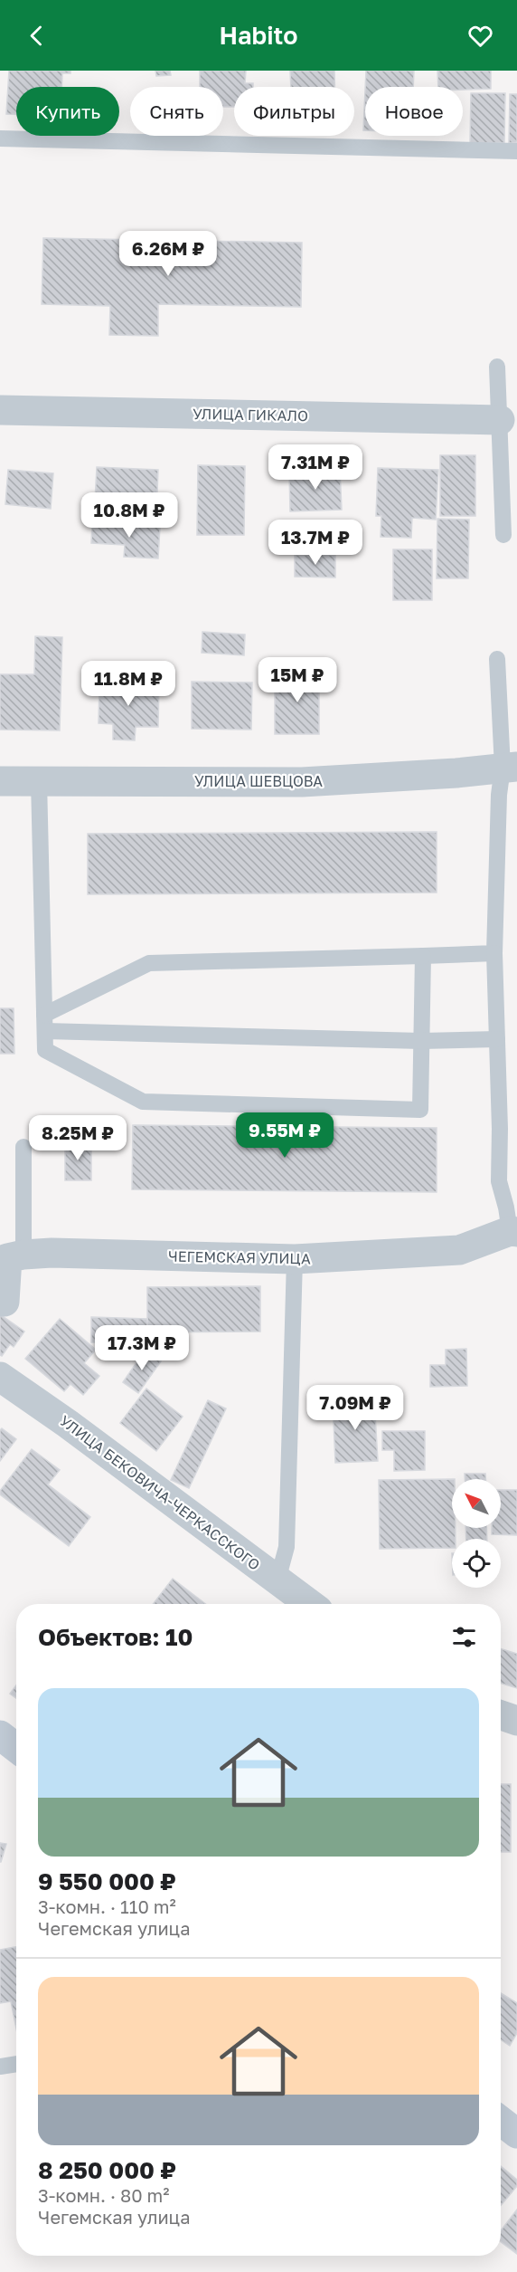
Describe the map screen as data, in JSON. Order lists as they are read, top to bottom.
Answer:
{
  "streets": {
    "street": [
      "УЛИЦА ГИКАЛО",
      "УЛИЦА ШЕВЦОВА",
      "ЧЕГЕМСКАЯ УЛИЦА",
      "УЛИЦА БЕКОВИЧА-ЧЕРКАССКОГО"
    ]
  },
  "north": "top left",
  "page": {
    "header": "Habito",
    "chip": [
      "Купить",
      "Снять",
      "Фильтры",
      "Новое"
    ],
    "price": [
      "6.26M ₽",
      "7.31M ₽",
      "10.8M ₽",
      "13.7M ₽",
      "15M ₽",
      "11.8M ₽",
      "9.55M ₽",
      "8.25M ₽",
      "17.3M ₽",
      "7.09M ₽"
    ],
    "heading": "Объектов: 10",
    "list": [
      {
        "name": "9 550 000 ₽",
        "note": "3-комн. · 110 m² · Чегемская улица"
      },
      {
        "name": "8 250 000 ₽",
        "note": "3-комн. · 80 m² · Чегемская улица"
      }
    ]
  }
}
